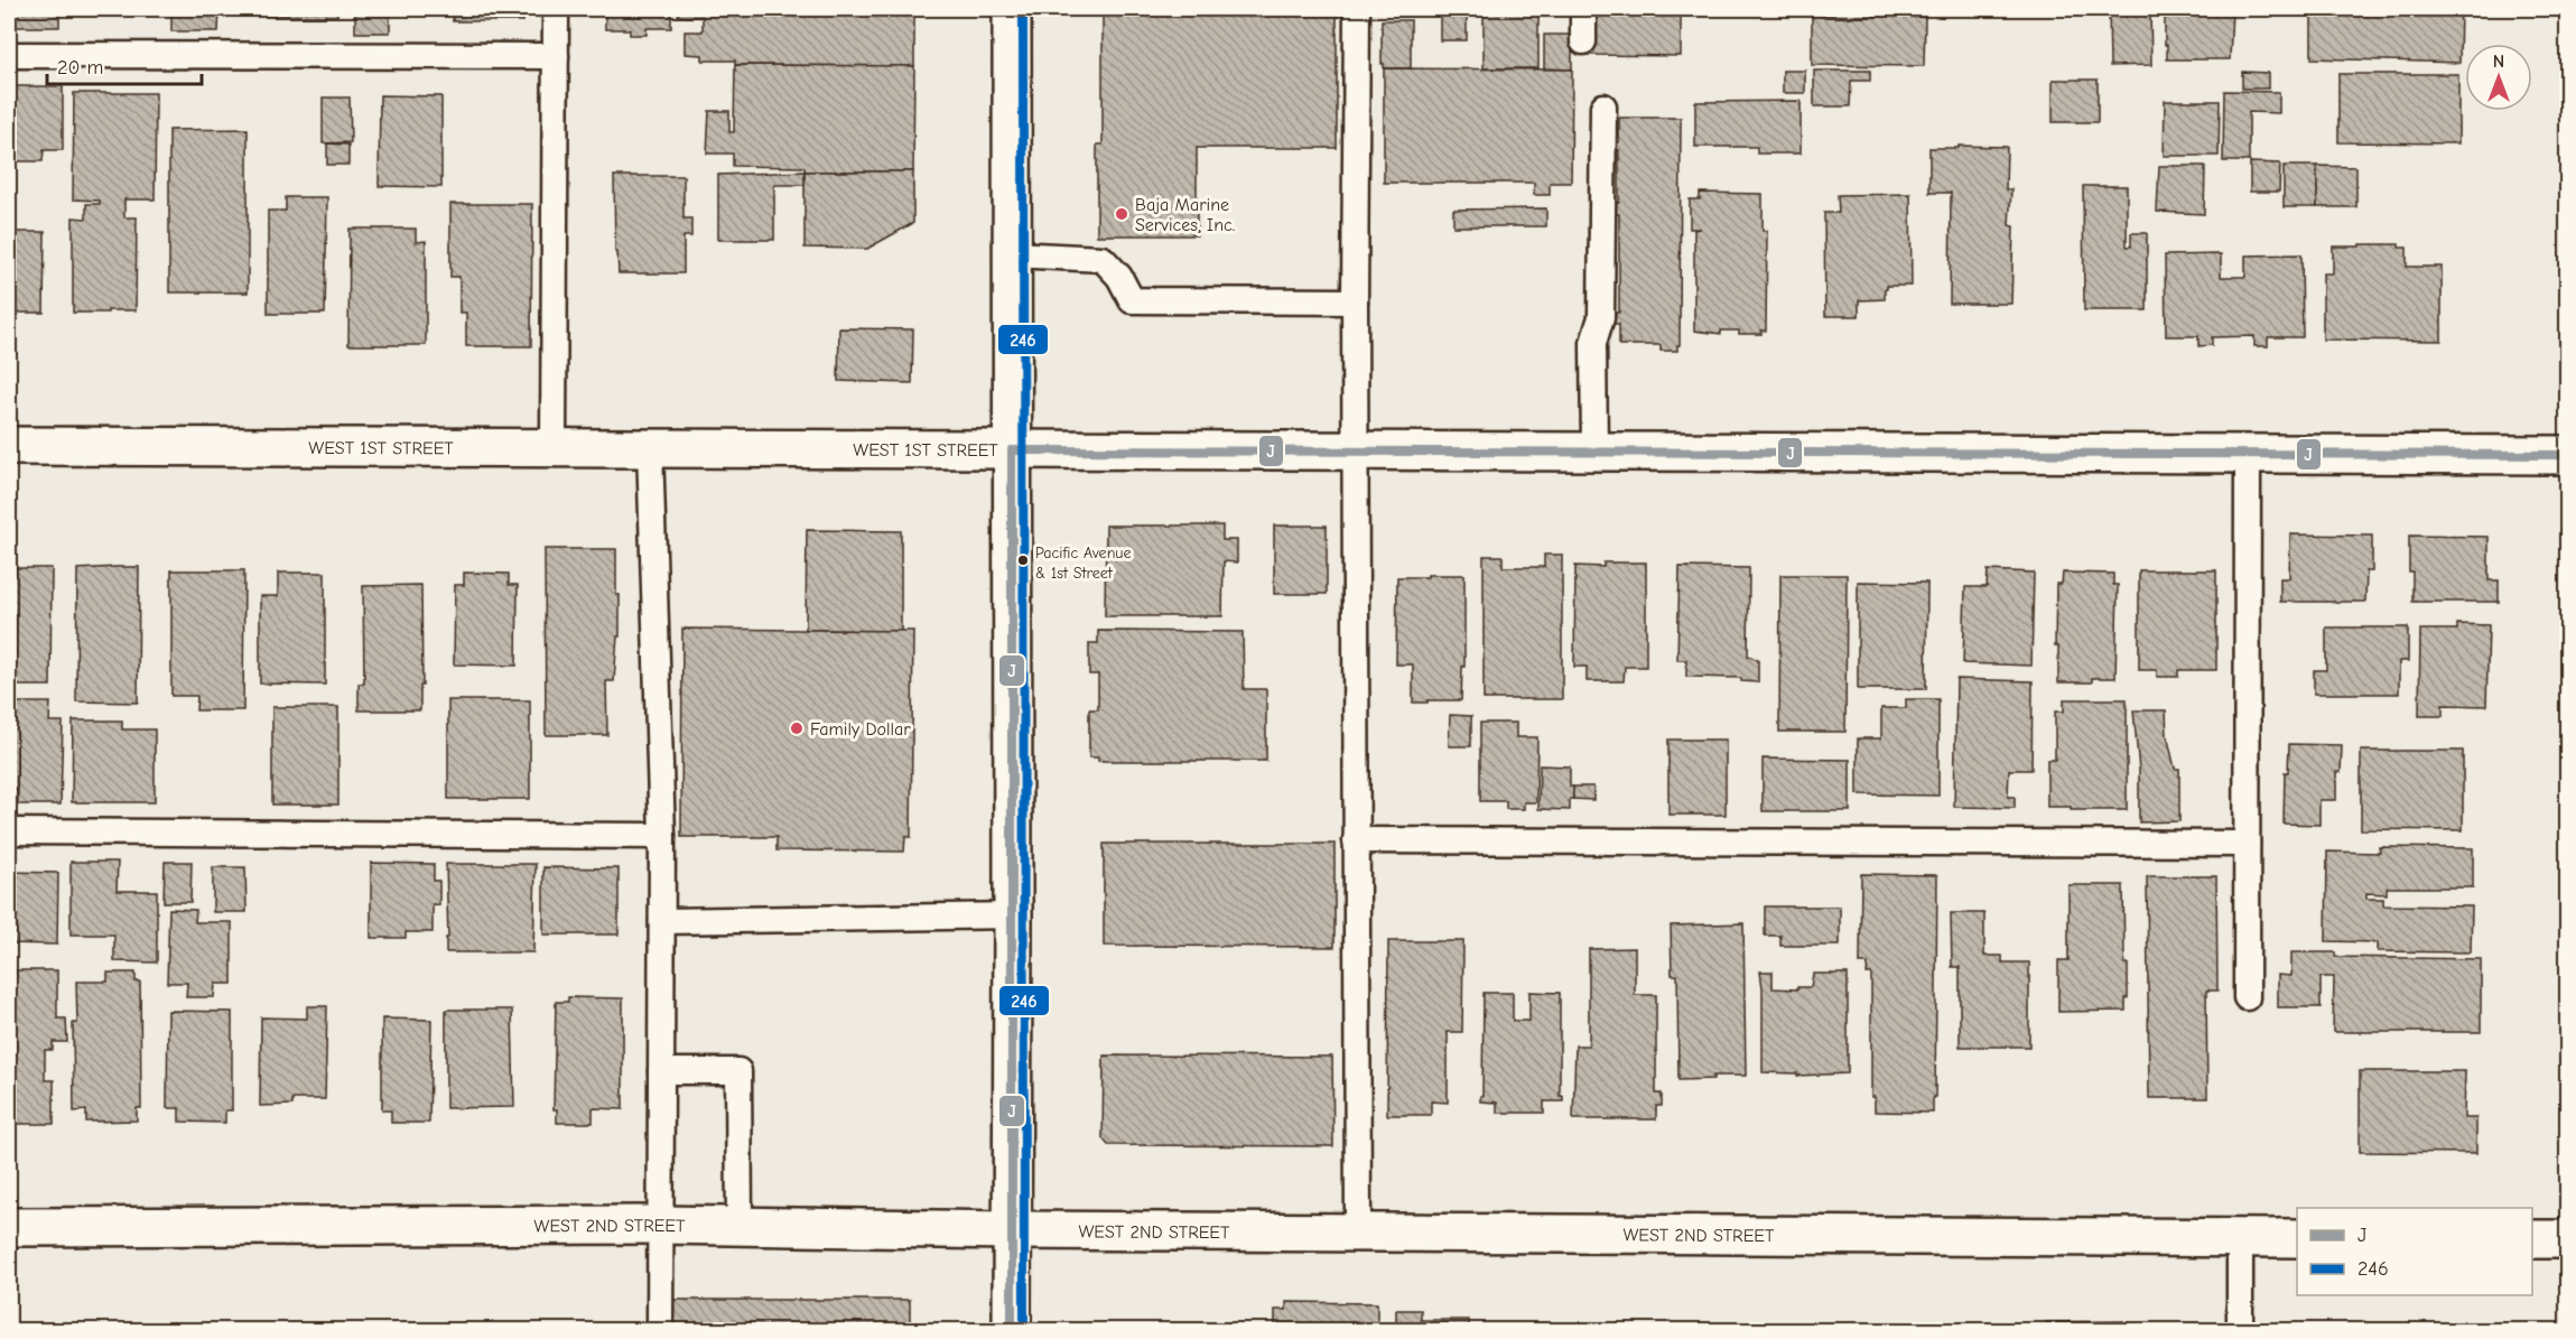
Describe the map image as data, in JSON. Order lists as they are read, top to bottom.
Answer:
{
  "streets": {
    "street": ["WEST 1ST STREET", "WEST 2ND STREET"]
  },
  "places": ["Baja Marine Services, Inc.", "Pacific Avenue & 1st Street", "Family Dollar"],
  "lines": ["transit line 246", "transit line J"],
  "legend": ["J", "246"],
  "scale_bar": "20 m",
  "north": "top"
}
